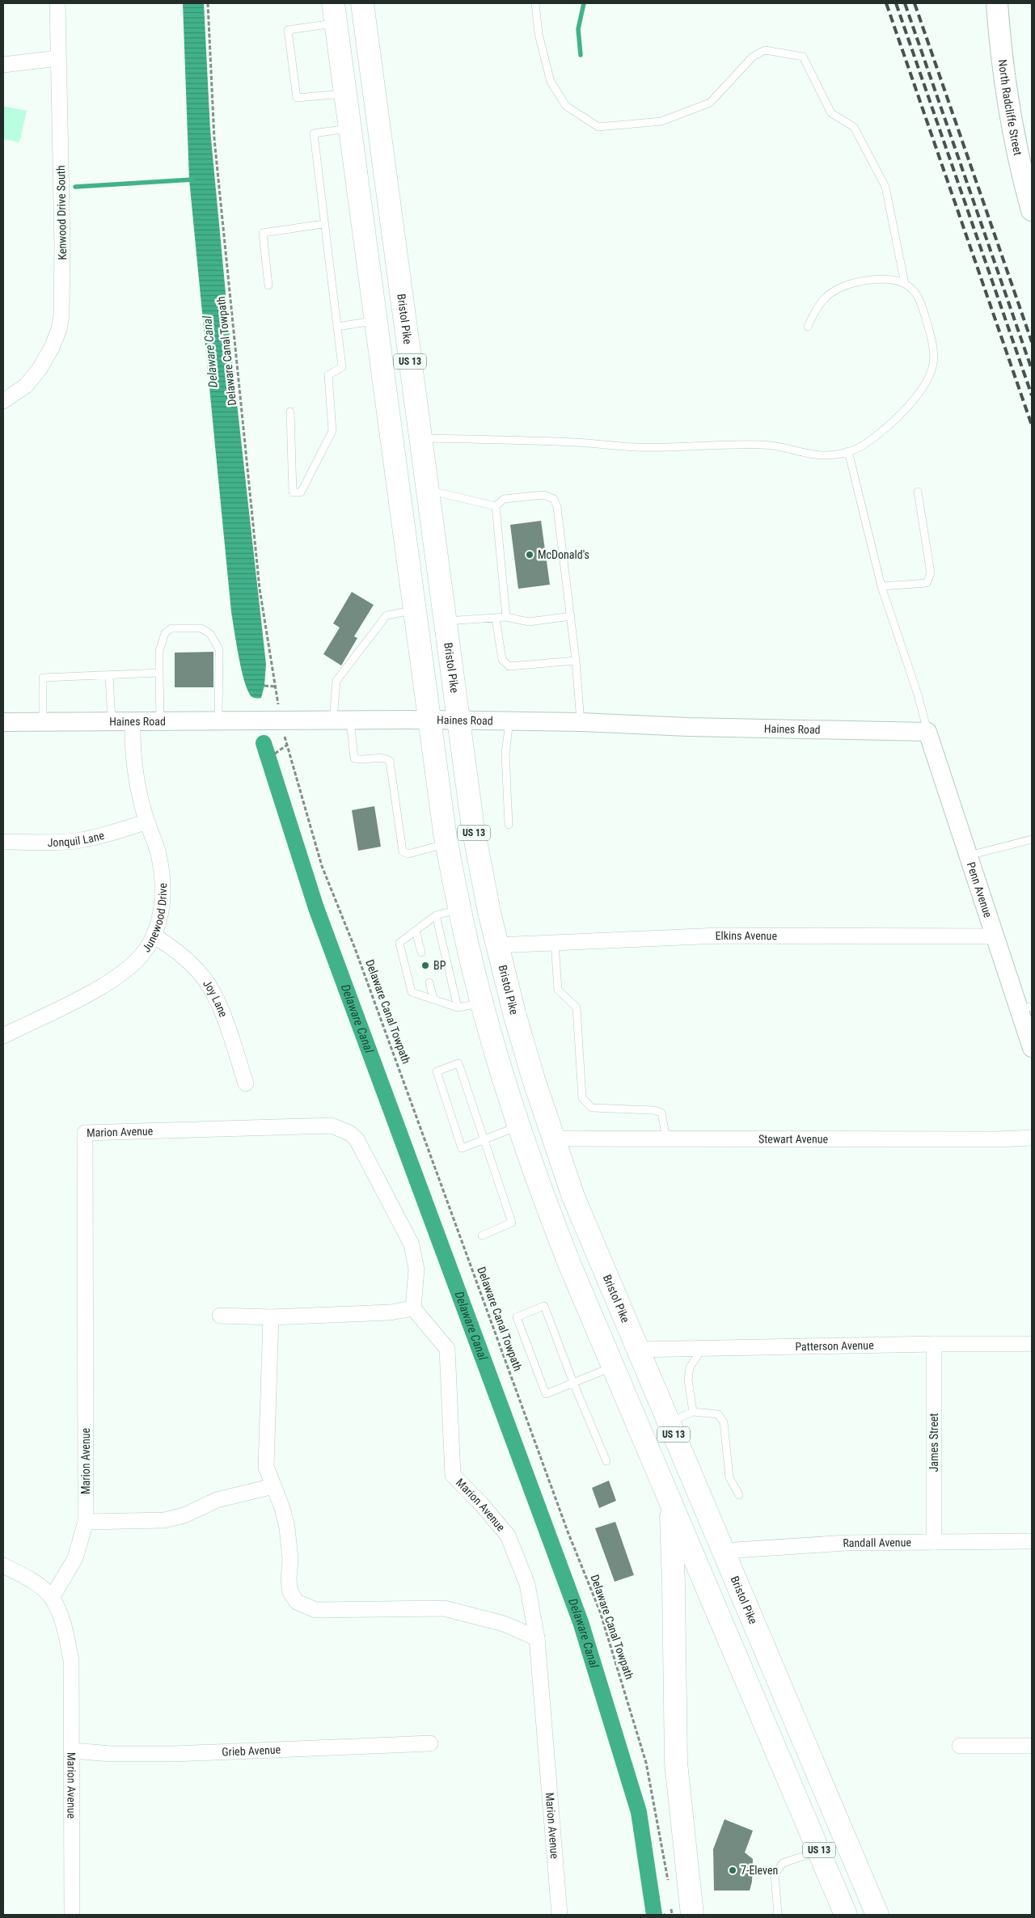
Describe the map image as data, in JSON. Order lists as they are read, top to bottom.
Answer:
{
  "streets": {
    "highway": ["Bristol Pike", "US 13"],
    "main road": ["North Radcliffe Street"],
    "street": [
      "Kenwood Drive South",
      "Haines Road",
      "Jonquil Lane",
      "Penn Avenue",
      "Junewood Drive",
      "Elkins Avenue",
      "Joy Lane",
      "Marion Avenue",
      "Stewart Avenue",
      "Patterson Avenue",
      "James Street",
      "Randall Avenue",
      "Grieb Avenue"
    ],
    "path": ["Delaware Canal Towpath"]
  },
  "crossings": [
    ["Bristol Pike", "Haines Road"],
    ["Bristol Pike", "Elkins Avenue"],
    ["Bristol Pike", "Stewart Avenue"],
    ["Bristol Pike", "Patterson Avenue"],
    ["Bristol Pike", "Randall Avenue"],
    ["US 13", "Haines Road"],
    ["Haines Road", "Penn Avenue"],
    ["Haines Road", "Junewood Drive"],
    ["Jonquil Lane", "Junewood Drive"],
    ["Penn Avenue", "Elkins Avenue"],
    ["Junewood Drive", "Joy Lane"],
    ["Marion Avenue", "Grieb Avenue"],
    ["Patterson Avenue", "James Street"],
    ["James Street", "Randall Avenue"]
  ],
  "water": ["Delaware Canal"],
  "places": ["McDonald's", "BP", "7-Eleven"]
}
